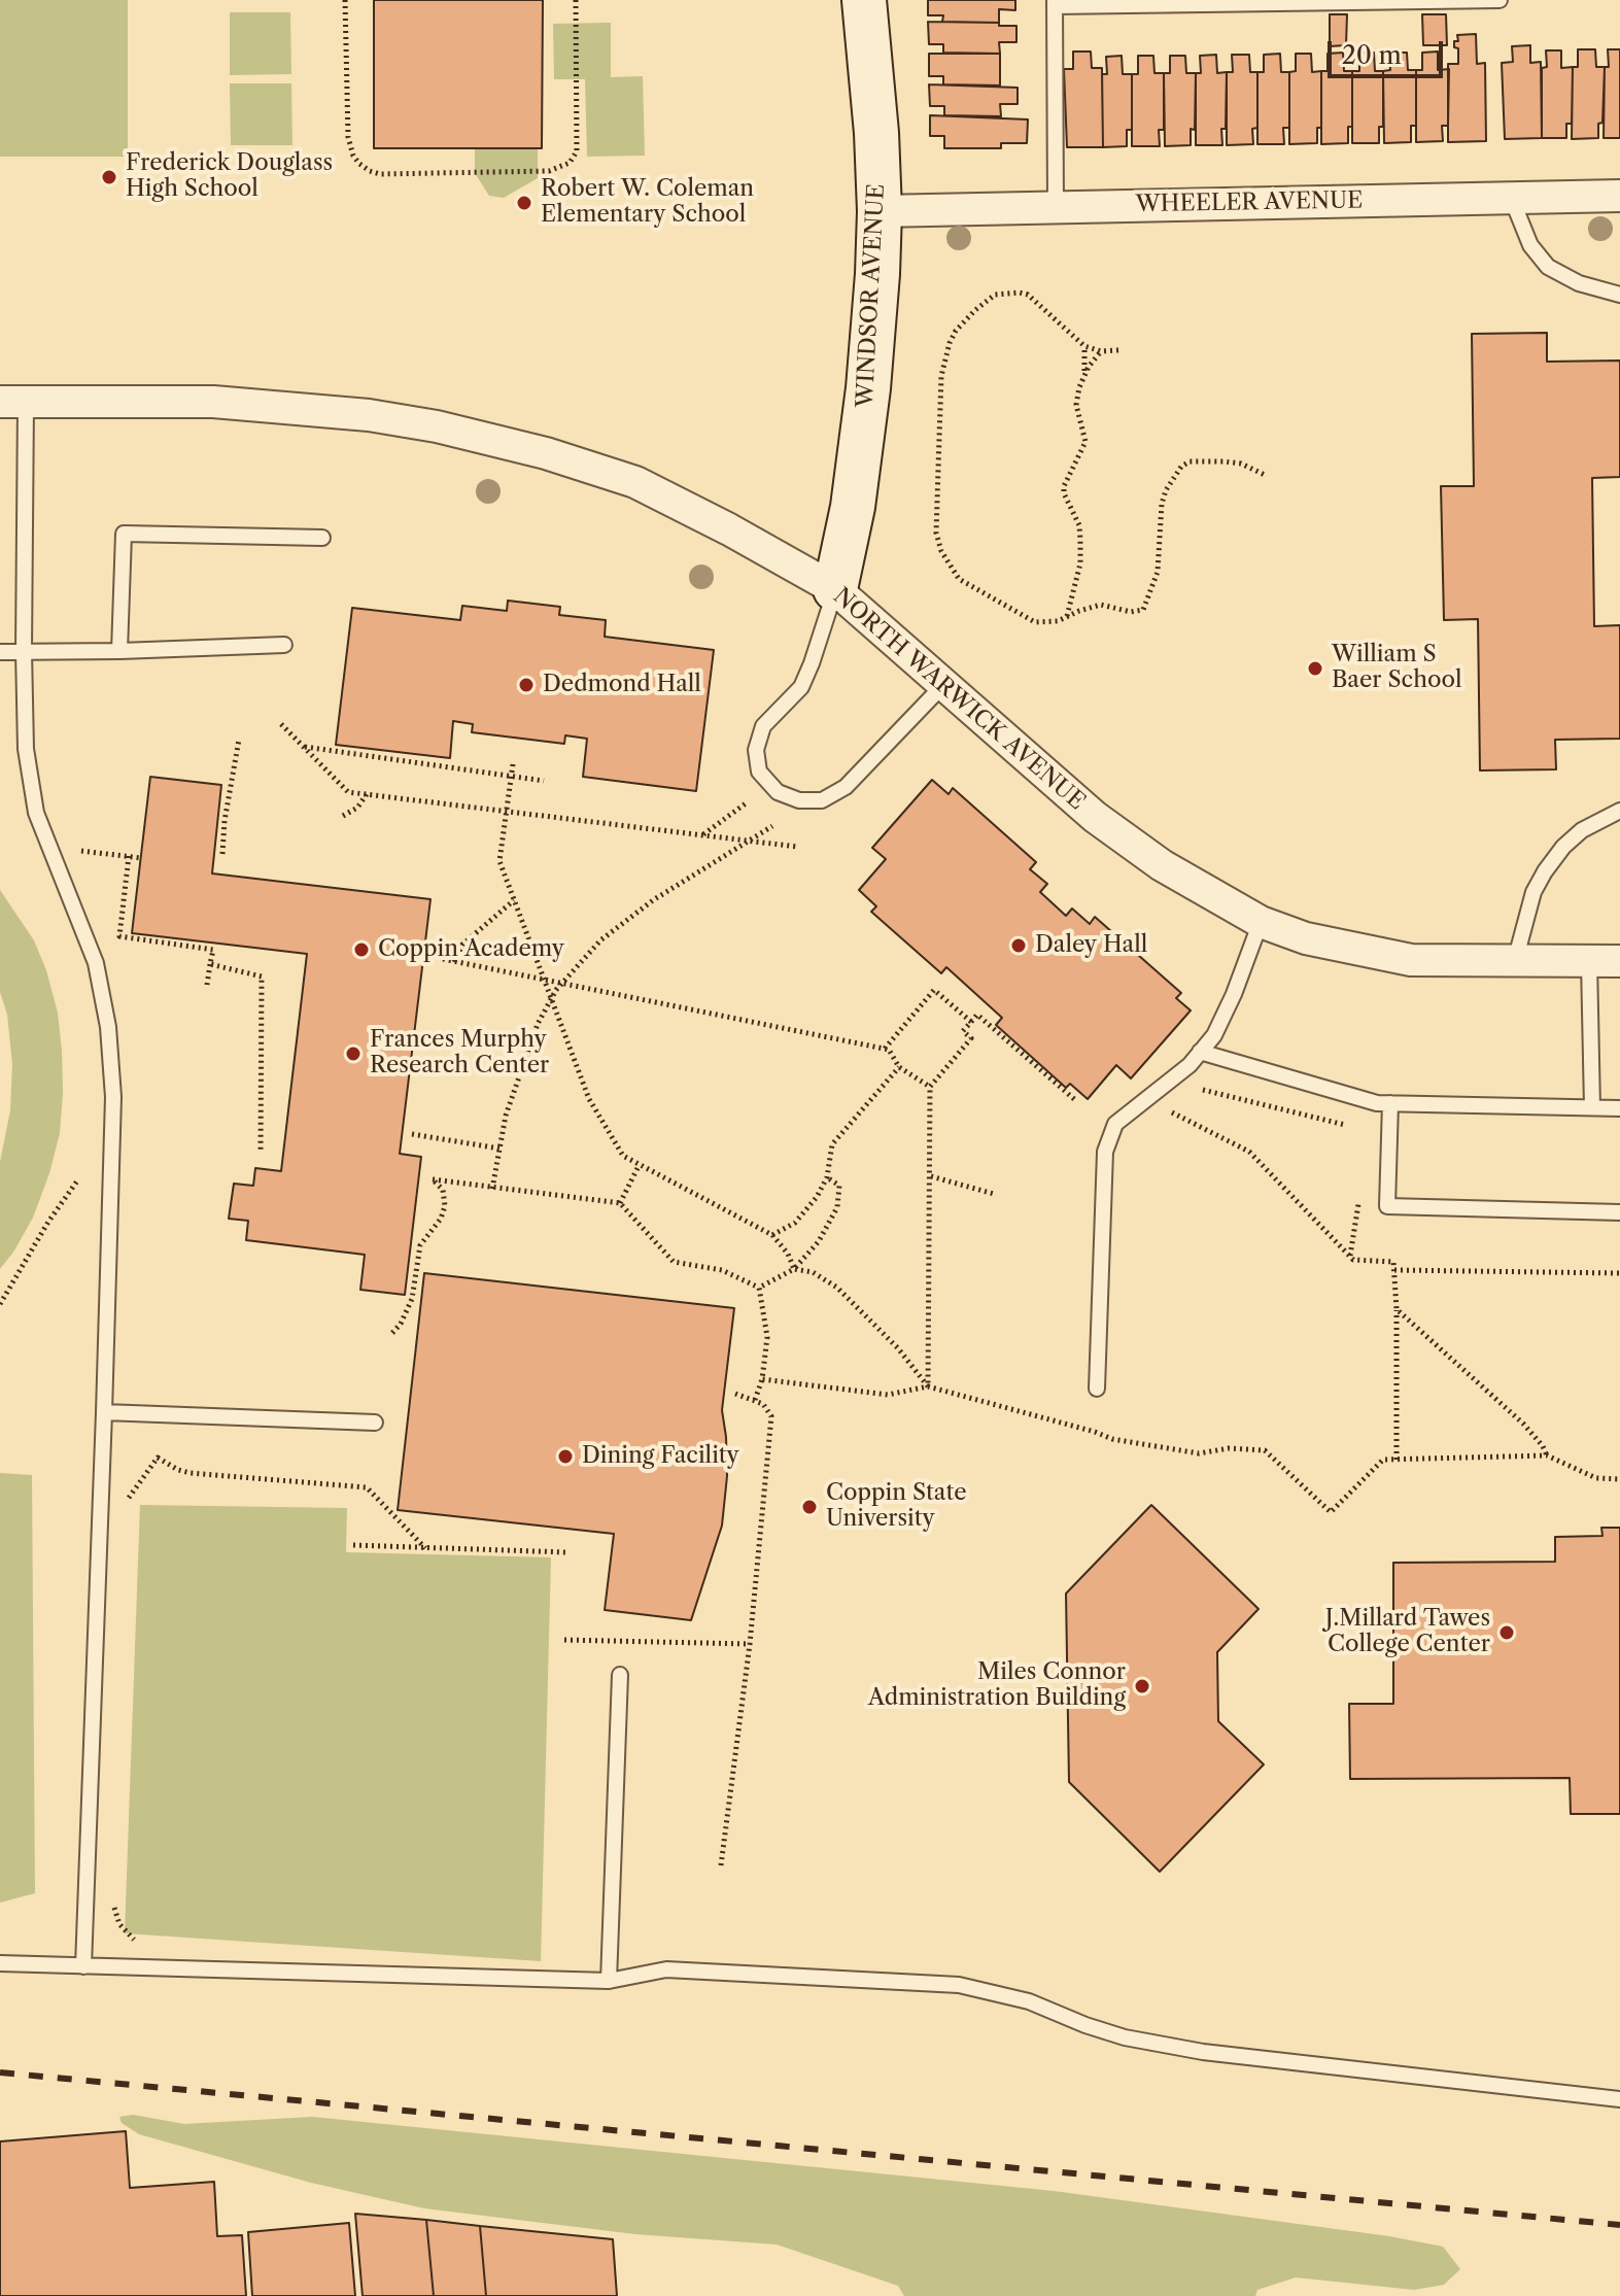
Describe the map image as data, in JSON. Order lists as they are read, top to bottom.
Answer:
{
  "streets": {
    "street": ["WHEELER AVENUE", "WINDSOR AVENUE", "NORTH WARWICK AVENUE"]
  },
  "crossings": [
    ["WHEELER AVENUE", "WINDSOR AVENUE"],
    ["WINDSOR AVENUE", "NORTH WARWICK AVENUE"]
  ],
  "places": [
    "Frederick Douglass High School",
    "Robert W. Coleman Elementary School",
    "William S Baer School",
    "Dedmond Hall",
    "Daley Hall",
    "Coppin Academy",
    "Frances Murphy Research Center",
    "Dining Facility",
    "Coppin State University",
    "J.Millard Tawes College Center",
    "Miles Connor Administration Building"
  ],
  "scale_bar": "20 m"
}
